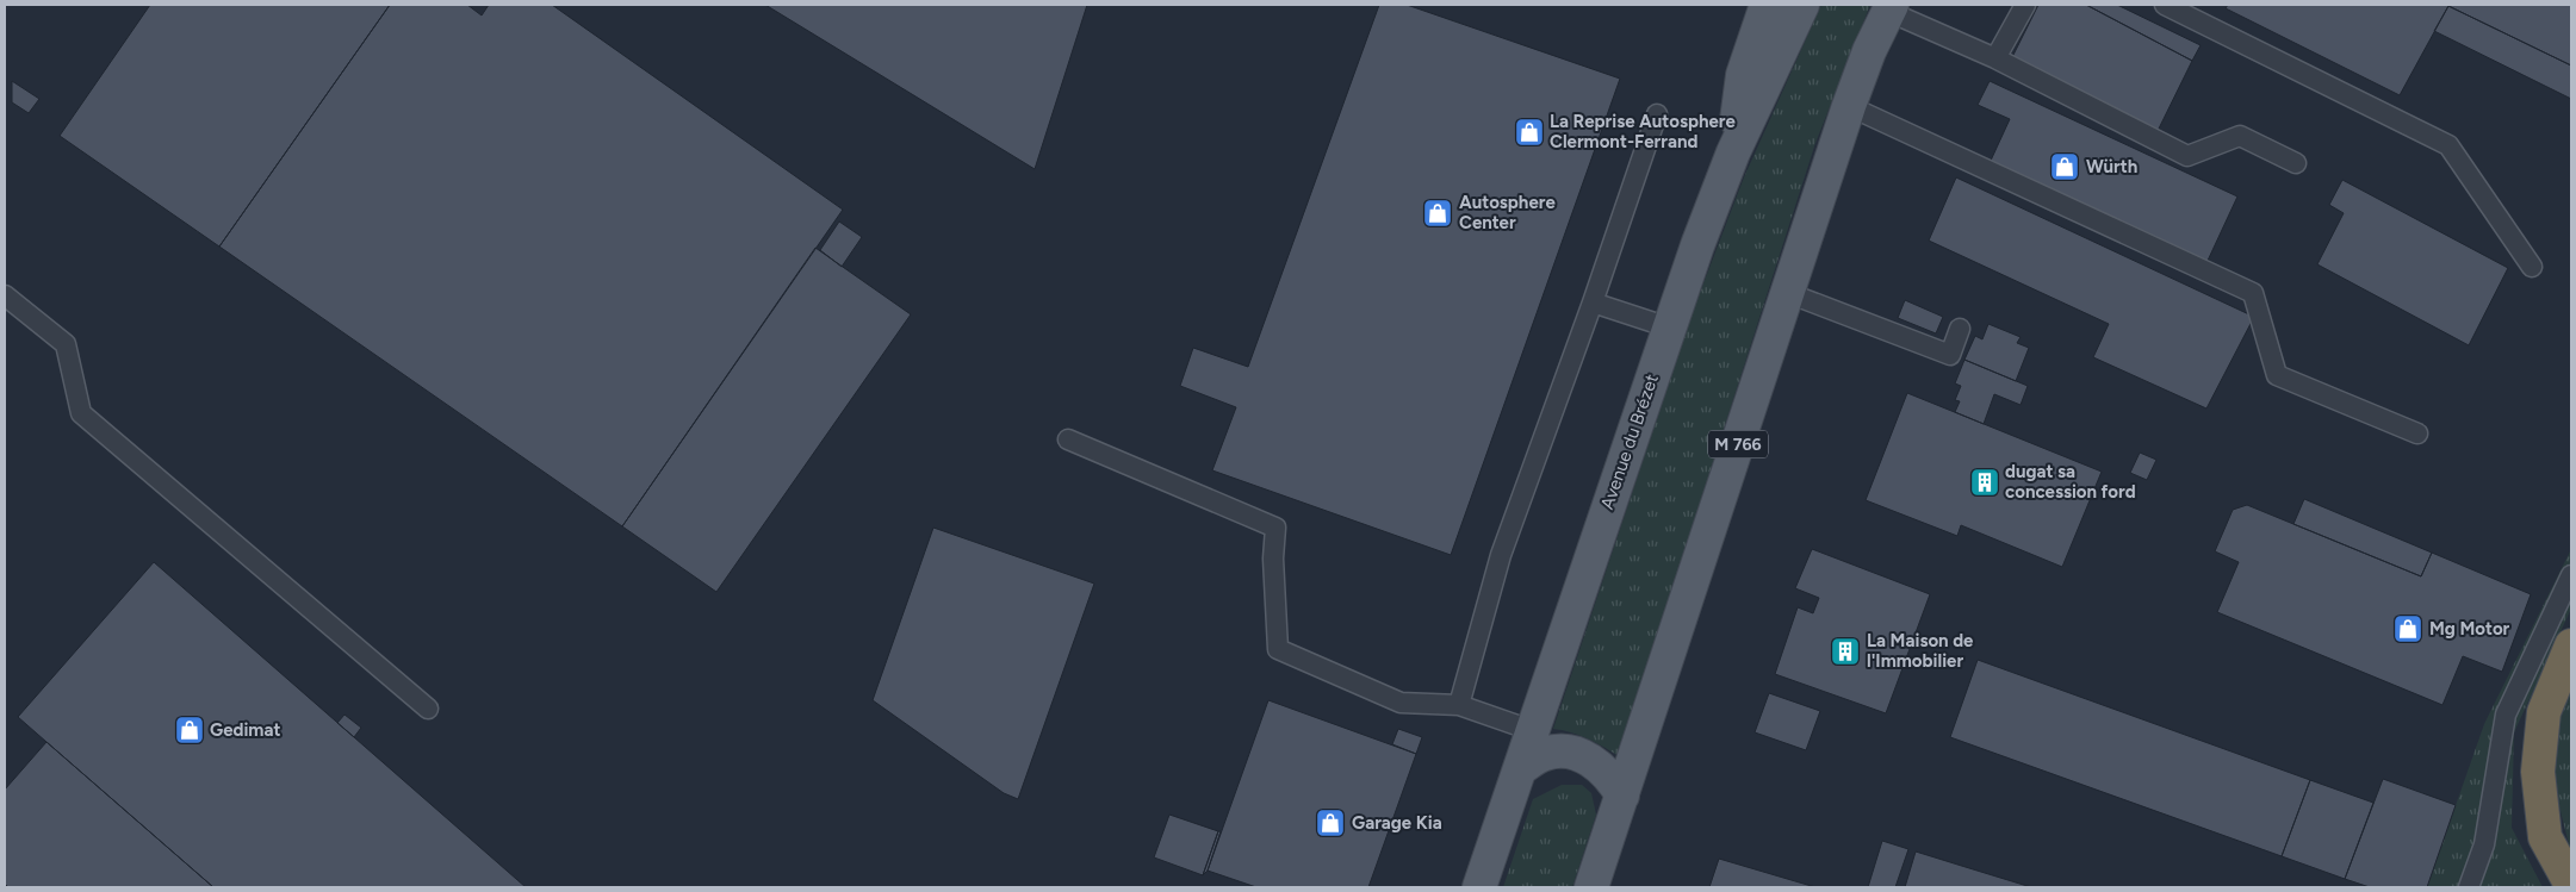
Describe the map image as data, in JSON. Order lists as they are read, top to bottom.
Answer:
{
  "streets": {
    "main road": ["Avenue du Brézet", "M 766"]
  },
  "places": {
    "shop": [
      "La Reprise Autosphere Clermont-Ferrand",
      "Würth",
      "Autosphere Center",
      "Mg Motor",
      "Gedimat",
      "Garage Kia"
    ],
    "building": ["dugat sa concession ford", "La Maison de l'Immobilier"]
  }
}
